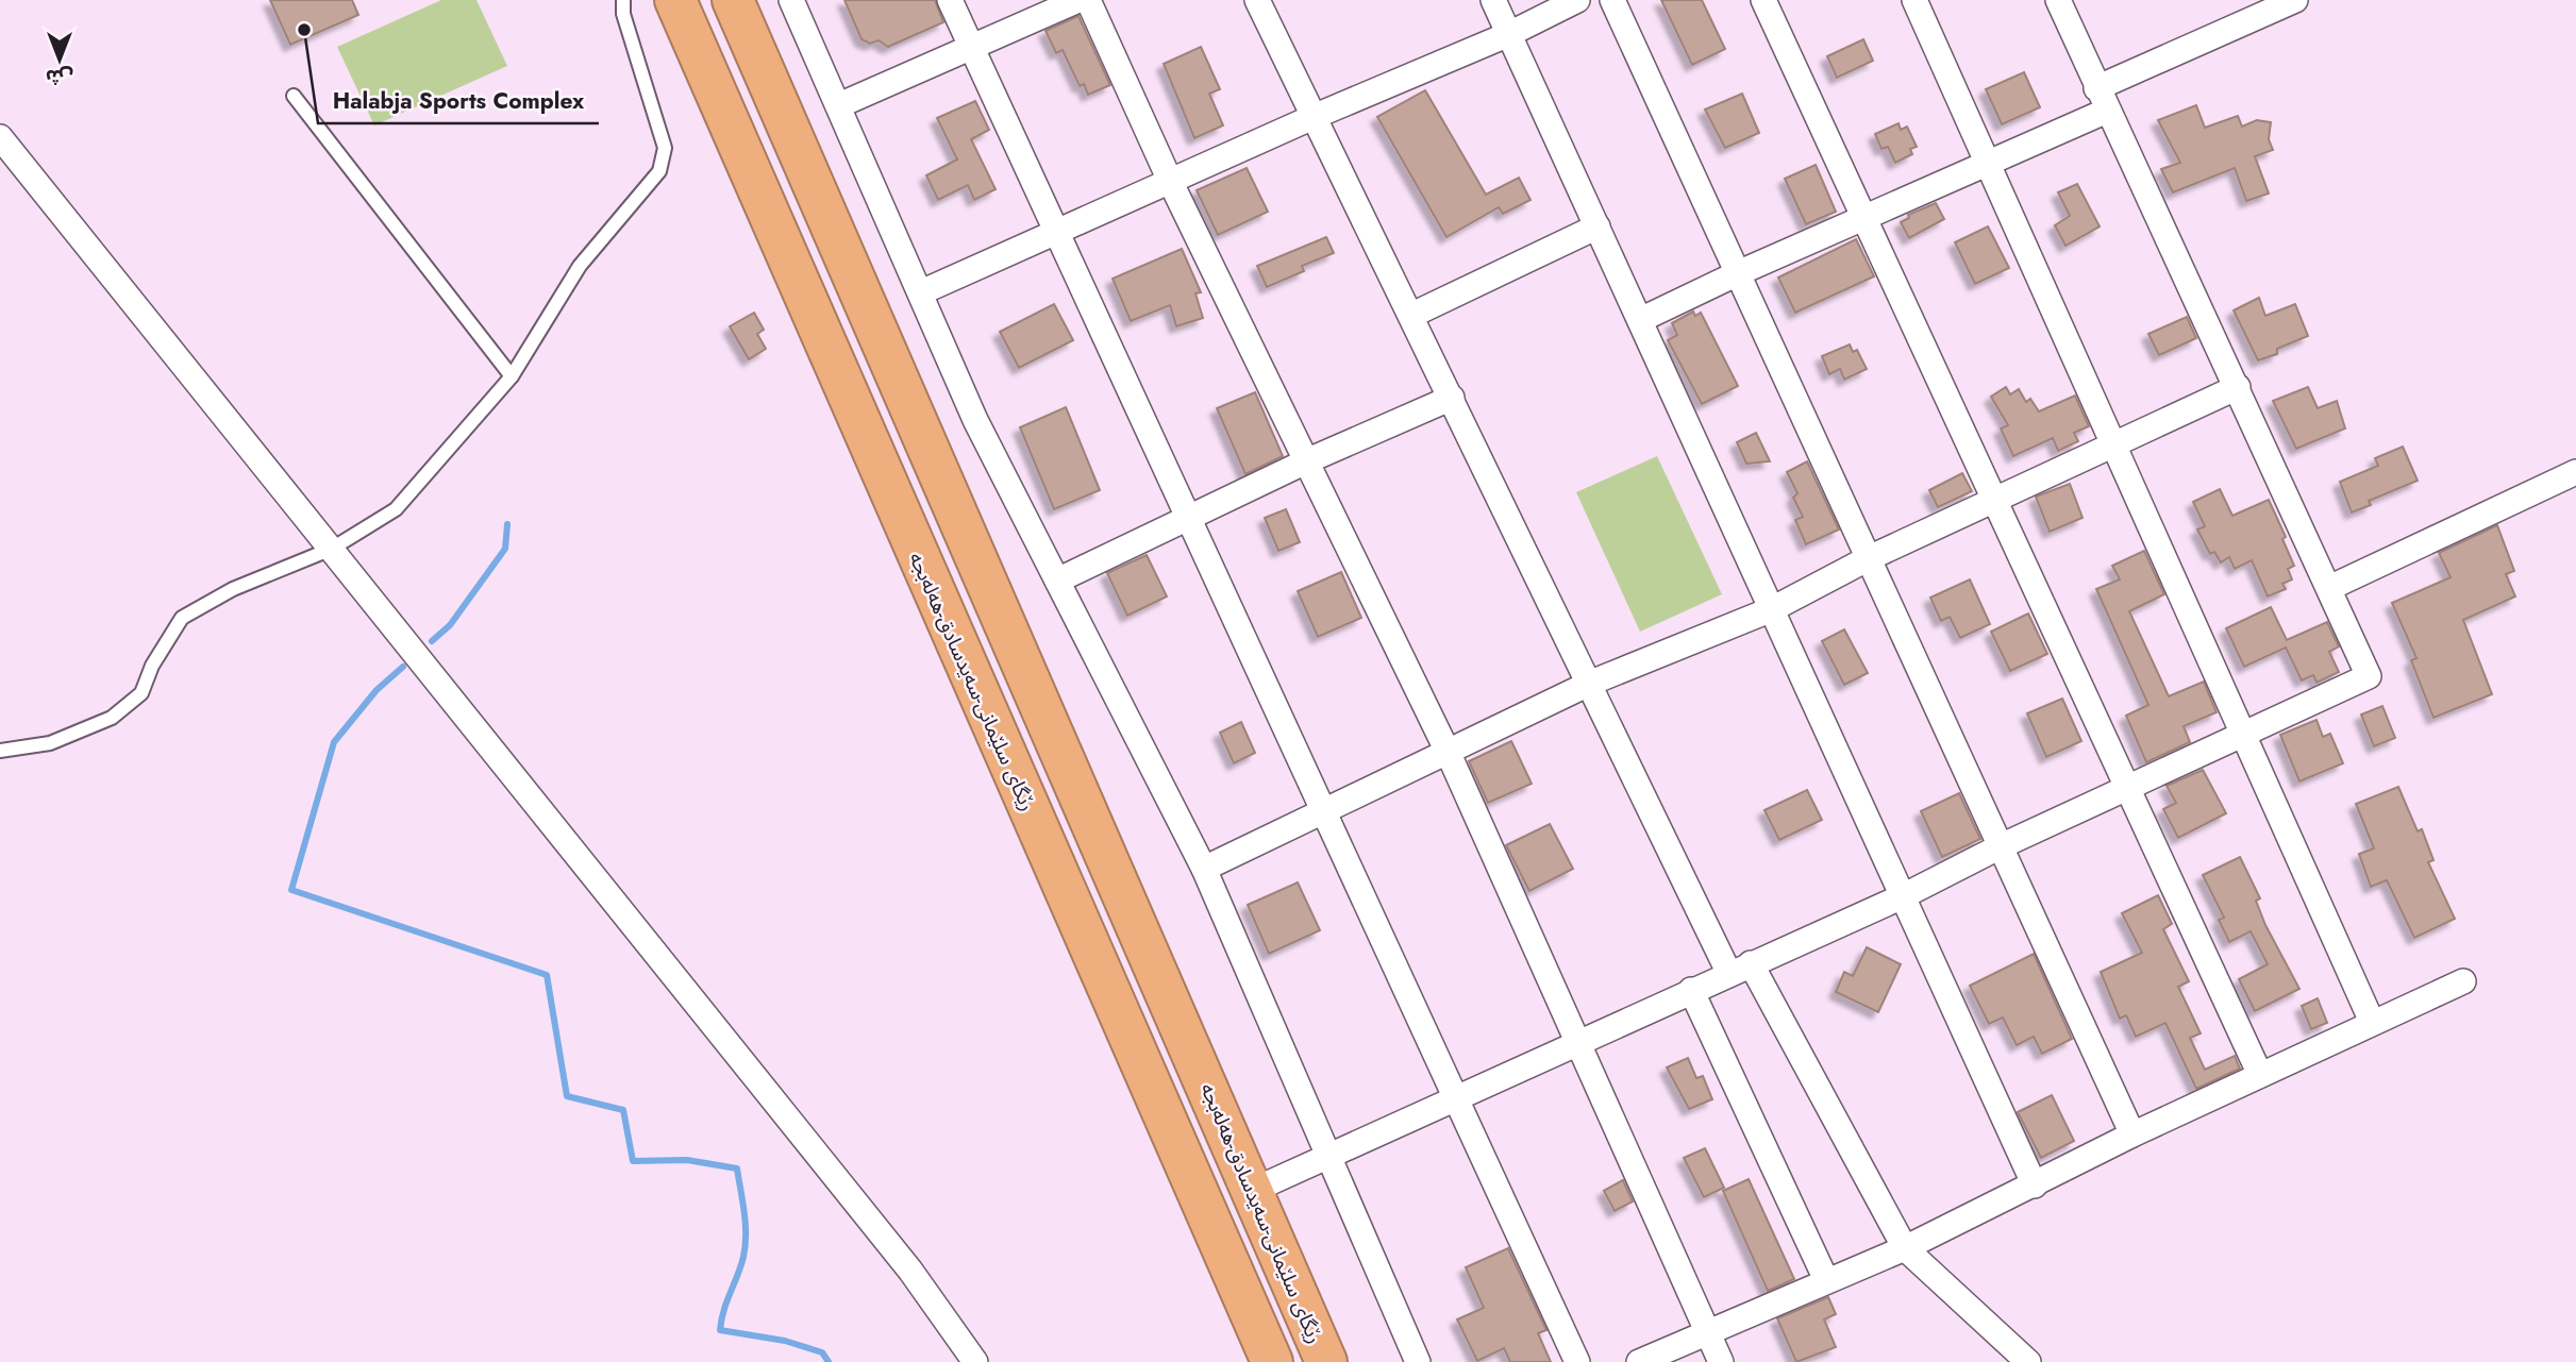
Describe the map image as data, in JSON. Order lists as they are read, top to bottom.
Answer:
{
  "streets": {
    "highway": ["رێگای سلێمانی-سەیدسادق-هەلەبجە"]
  },
  "places": ["Halabja Sports Complex"],
  "north": "bottom"
}
